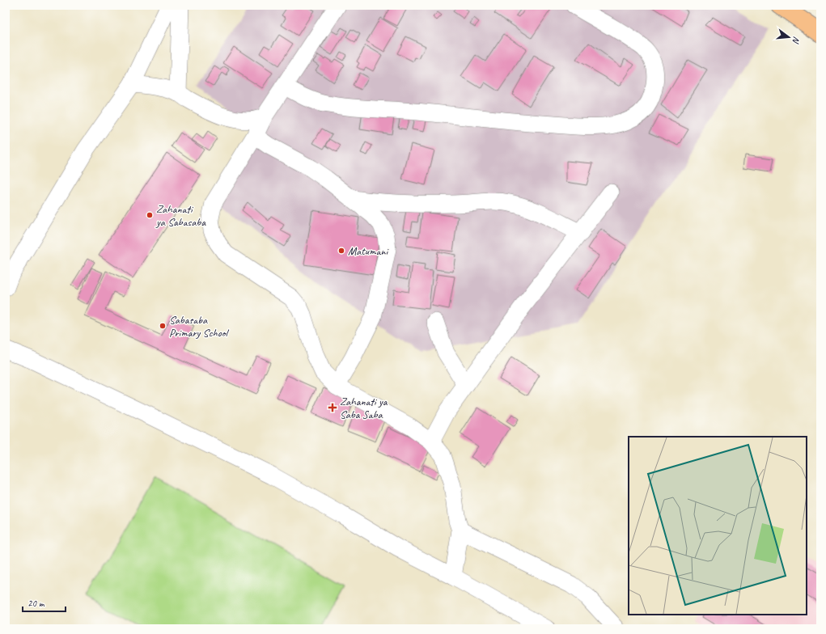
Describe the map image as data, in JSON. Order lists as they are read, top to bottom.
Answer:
{
  "places": {
    "other": ["Zahanati ya Sabasaba", "Matumani", "Sabasaba Primary School"],
    "health": ["Zahanati ya Saba Saba"]
  },
  "scale_bar": "20 m",
  "north": "right"
}
